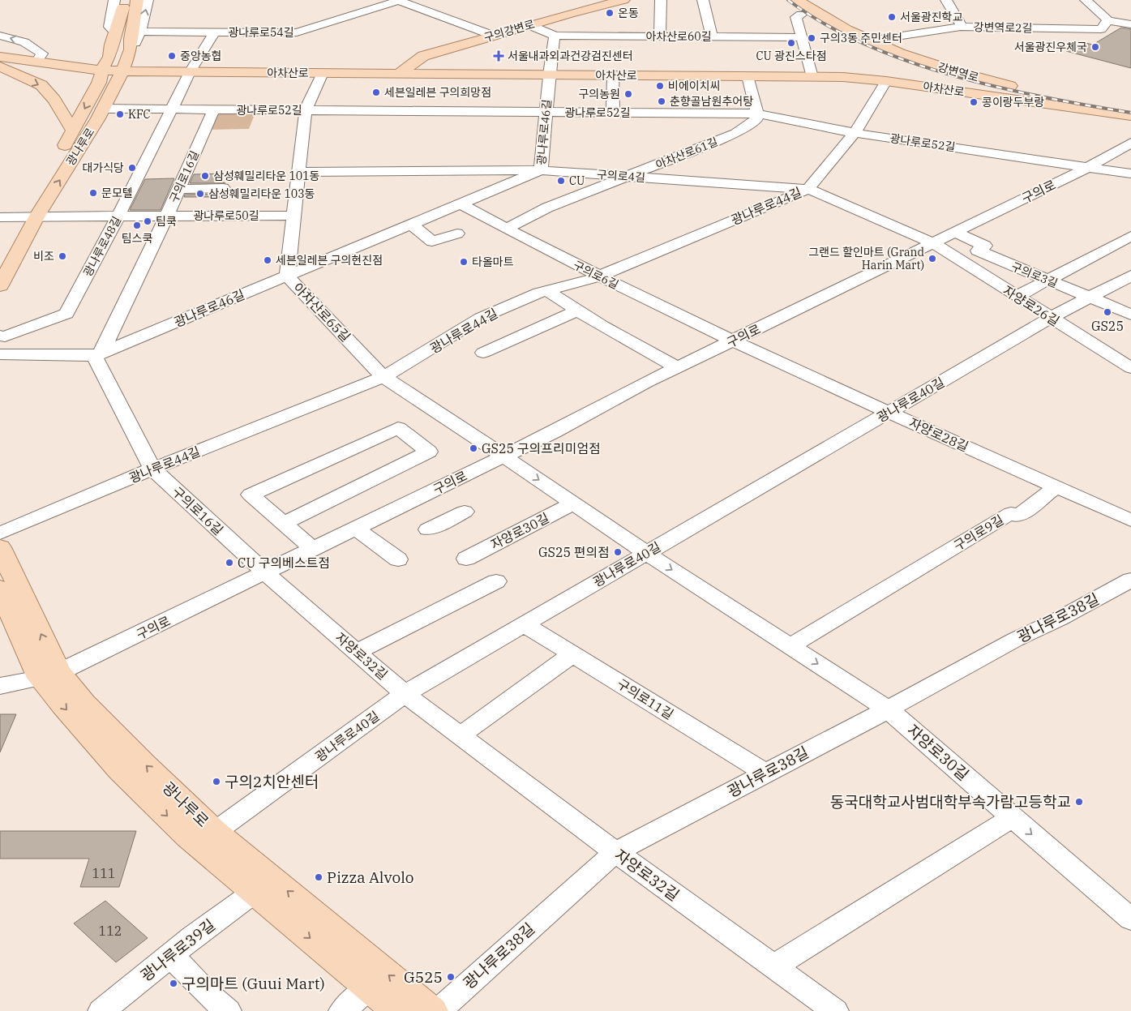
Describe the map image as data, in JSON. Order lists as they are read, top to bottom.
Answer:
{
  "streets": {
    "main road": [
      "구의강변로",
      "강변역로",
      "아차산로",
      "광나루로"
    ],
    "street": [
      "강변역로2길",
      "광나루로54길",
      "아차산로60길",
      "광나루로52길",
      "광나루로46길",
      "아차산로61길",
      "구의로4길",
      "구의로16길",
      "구의로",
      "광나루로44길",
      "광나루로50길",
      "광나루로48길",
      "구의로6길",
      "구의로3길",
      "자양로26길",
      "아차산로65길",
      "광나루로40길",
      "자양로28길",
      "자양로30길",
      "구의로9길",
      "광나루로38길",
      "자양로32길",
      "구의로11길",
      "광나루로39길"
    ]
  },
  "crossings": [
    ["강변역로2길", "강변역로"],
    ["구의강변로", "아차산로"],
    ["광나루로54길", "광나루로"],
    ["아차산로60길", "광나루로46길"],
    ["강변역로", "아차산로"],
    ["아차산로", "광나루로46길"],
    ["아차산로", "광나루로"],
    ["아차산로", "광나루로44길"],
    ["아차산로", "광나루로48길"],
    ["아차산로", "아차산로65길"],
    ["광나루로52길", "광나루로46길"],
    ["광나루로52길", "광나루로"],
    ["광나루로52길", "아차산로61길"],
    ["광나루로52길", "구의로16길"],
    ["광나루로52길", "구의로"],
    ["광나루로52길", "광나루로44길"],
    ["광나루로52길", "광나루로48길"],
    ["광나루로52길", "아차산로65길"],
    ["광나루로46길", "구의로4길"],
    ["광나루로46길", "구의로16길"],
    ["광나루로46길", "구의로6길"],
    ["광나루로46길", "아차산로65길"],
    ["광나루로", "구의로"],
    ["광나루로", "광나루로50길"],
    ["광나루로", "광나루로40길"],
    ["광나루로", "광나루로39길"],
    ["아차산로61길", "구의로4길"],
    ["아차산로61길", "구의로6길"],
    ["구의로4길", "구의로"],
    ["구의로4길", "광나루로44길"],
    ["구의로4길", "자양로26길"],
    ["구의로4길", "아차산로65길"],
    ["구의로16길", "구의로"],
    ["구의로16길", "광나루로44길"],
    ["구의로16길", "광나루로50길"],
    ["구의로16길", "자양로32길"],
    ["구의로", "구의로6길"],
    ["구의로", "구의로3길"],
    ["구의로", "자양로26길"],
    ["구의로", "아차산로65길"],
    ["구의로", "자양로28길"],
    ["구의로", "자양로30길"],
    ["구의로", "자양로32길"],
    ["광나루로44길", "구의로6길"],
    ["광나루로44길", "아차산로65길"],
    ["광나루로50길", "광나루로48길"],
    ["광나루로50길", "아차산로65길"],
    ["구의로6길", "자양로28길"],
    ["구의로3길", "광나루로40길"],
    ["자양로26길", "광나루로40길"],
    ["아차산로65길", "자양로30길"],
    ["광나루로40길", "자양로28길"],
    ["광나루로40길", "자양로30길"],
    ["광나루로40길", "자양로32길"],
    ["광나루로40길", "구의로11길"],
    ["자양로28길", "구의로9길"],
    ["자양로30길", "구의로9길"],
    ["자양로30길", "광나루로38길"],
    ["광나루로38길", "자양로32길"],
    ["광나루로38길", "구의로11길"]
  ],
  "one_way": ["자양로30길"],
  "places": {
    "other": [
      "온동",
      "서울광진학교",
      "구의3동 주민센터",
      "CU 광진스타점",
      "서울광진우체국",
      "중앙농협",
      "비에이치씨",
      "세븐일레븐 구의희망점",
      "구의농원",
      "춘향골남원추어탕",
      "콩이랑두부랑",
      "KFC",
      "대가식당",
      "삼성훼밀리타운 101동",
      "CU",
      "문모텔",
      "삼성훼밀리타운 103동",
      "팀쿡",
      "팀스쿡",
      "비조",
      "그랜드 할인마트 (Grand Harin Mart)",
      "세븐일레븐 구의현진점",
      "타올마트",
      "GS25",
      "GS25 구의프리미엄점",
      "GS25 편의점",
      "CU 구의베스트점",
      "구의2치안센터",
      "동국대학교사범대학부속가람고등학교",
      "Pizza Alvolo",
      "G525",
      "구의마트 (Guui Mart)"
    ],
    "health": ["서울내과외과건강검진센터"]
  },
  "house_numbers": ["111", "112"]
}
